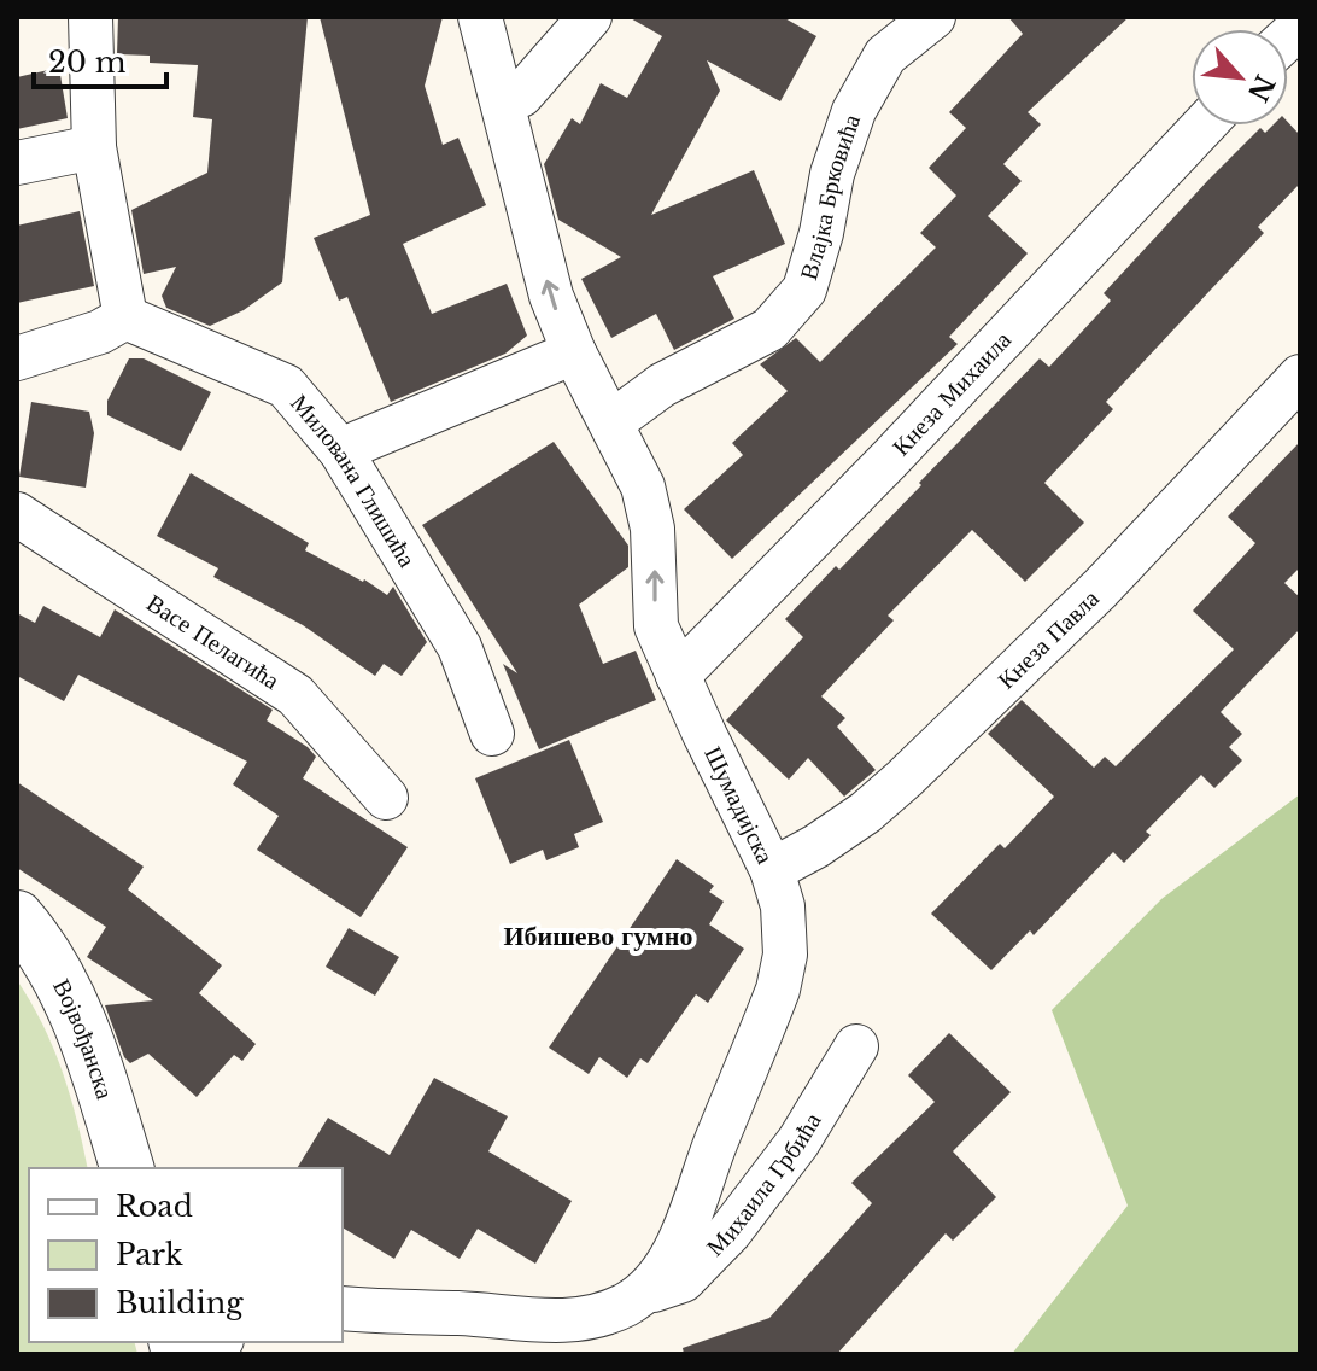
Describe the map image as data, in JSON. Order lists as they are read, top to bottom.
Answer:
{
  "streets": {
    "street": [
      "Влајка Брковића",
      "Кнеза Михаила",
      "Милована Глишића",
      "Кнеза Павла",
      "Васе Пелагића",
      "Шумадијска",
      "Војвођанска",
      "Михаила Грбића"
    ]
  },
  "crossings": [
    ["Влајка Брковића", "Шумадијска"],
    ["Кнеза Михаила", "Шумадијска"],
    ["Кнеза Павла", "Шумадијска"],
    ["Шумадијска", "Михаила Грбића"]
  ],
  "one_way": ["Шумадијска"],
  "districts": ["Ибишево гумно"],
  "legend": ["Road", "Park", "Building"],
  "scale_bar": "20 m",
  "north": "bottom right"
}
